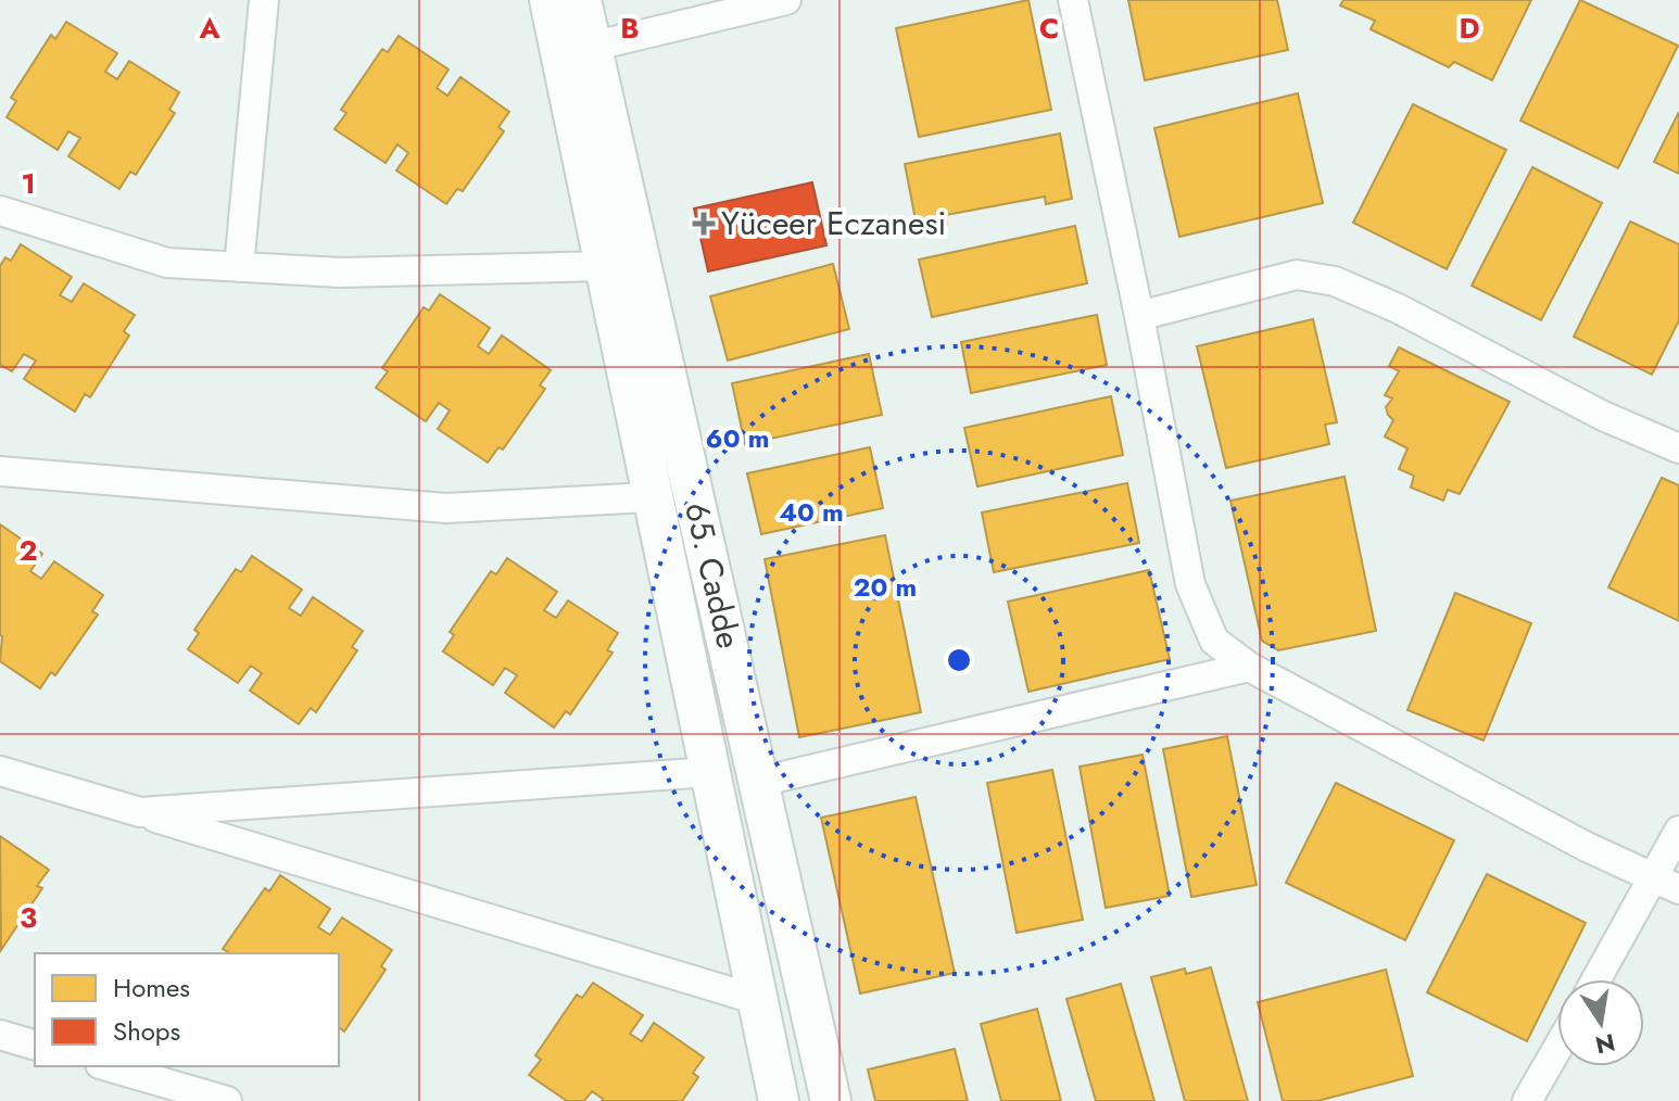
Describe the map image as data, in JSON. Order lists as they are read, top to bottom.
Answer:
{
  "streets": {
    "main road": ["65. Cadde"]
  },
  "places": {
    "health": ["Yüceer Eczanesi"]
  },
  "legend": ["Homes", "Shops"],
  "north": "bottom",
  "grid": {
    "columns": [
      "A",
      "B",
      "C",
      "D"
    ],
    "rows": ["1", "2", "3"]
  },
  "rings": ["60 m", "40 m", "20 m"]
}
